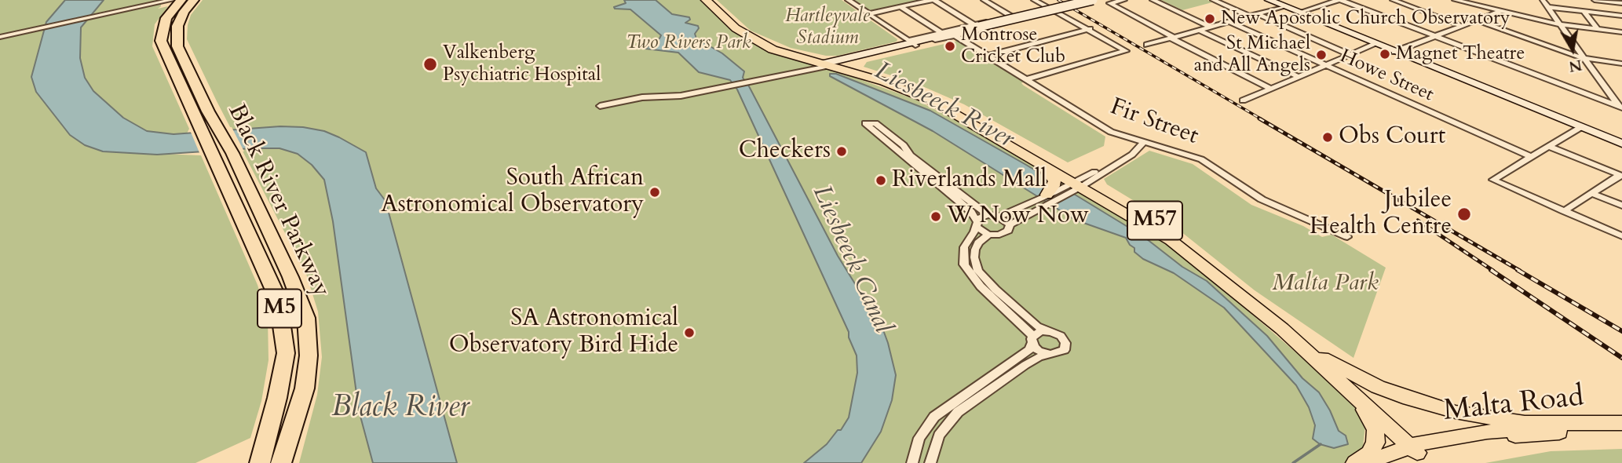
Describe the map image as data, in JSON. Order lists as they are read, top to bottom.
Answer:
{
  "streets": {
    "highway": ["Black River Parkway", "M5"],
    "main road": ["M57", "Malta Road"],
    "street": ["Howe Street", "Fir Street"]
  },
  "crossings": [
    ["M57", "Malta Road"]
  ],
  "water": ["Liesbeeck River", "Liesbeeck Canal", "Black River"],
  "parks": ["Hartleyvale Stadium", "Two Rivers Park", "Malta Park"],
  "places": [
    "New Apostolic Church Observatory",
    "Montrose Cricket Club",
    "Magnet Theatre",
    "St Michael and All Angels",
    "Valkenberg Psychiatric Hospital",
    "Obs Court",
    "Checkers",
    "Riverlands Mall",
    "South African Astronomical Observatory",
    "Jubilee Health Centre",
    "W Now Now",
    "SA Astronomical Observatory Bird Hide"
  ],
  "north": "bottom"
}
